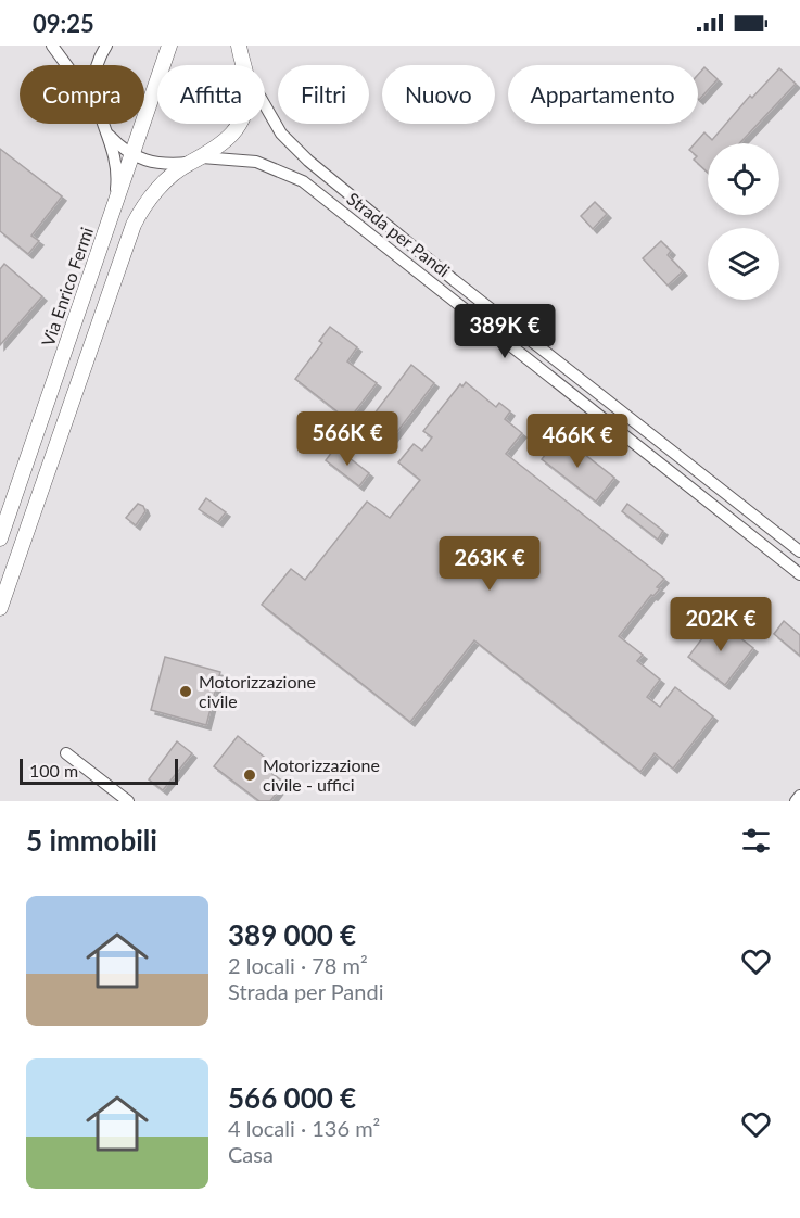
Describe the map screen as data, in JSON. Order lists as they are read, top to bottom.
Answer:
{
  "streets": {
    "street": ["Strada per Pandi", "Via Enrico Fermi"]
  },
  "crossings": [
    ["Strada per Pandi", "Via Enrico Fermi"]
  ],
  "places": ["Motorizzazione civile", "Motorizzazione civile - uffici"],
  "scale_bar": "100 m",
  "page": {
    "status": "09:25",
    "chip": [
      "Compra",
      "Affitta",
      "Filtri",
      "Nuovo",
      "Appartamento"
    ],
    "price": [
      "389K €",
      "566K €",
      "466K €",
      "263K €",
      "202K €"
    ],
    "scale": "100 m",
    "heading": "5 immobili",
    "list": [
      {
        "name": "389 000 €",
        "note": "2 locali · 78 m² · Strada per Pandi"
      },
      {
        "name": "566 000 €",
        "note": "4 locali · 136 m² · Casa"
      }
    ]
  }
}
